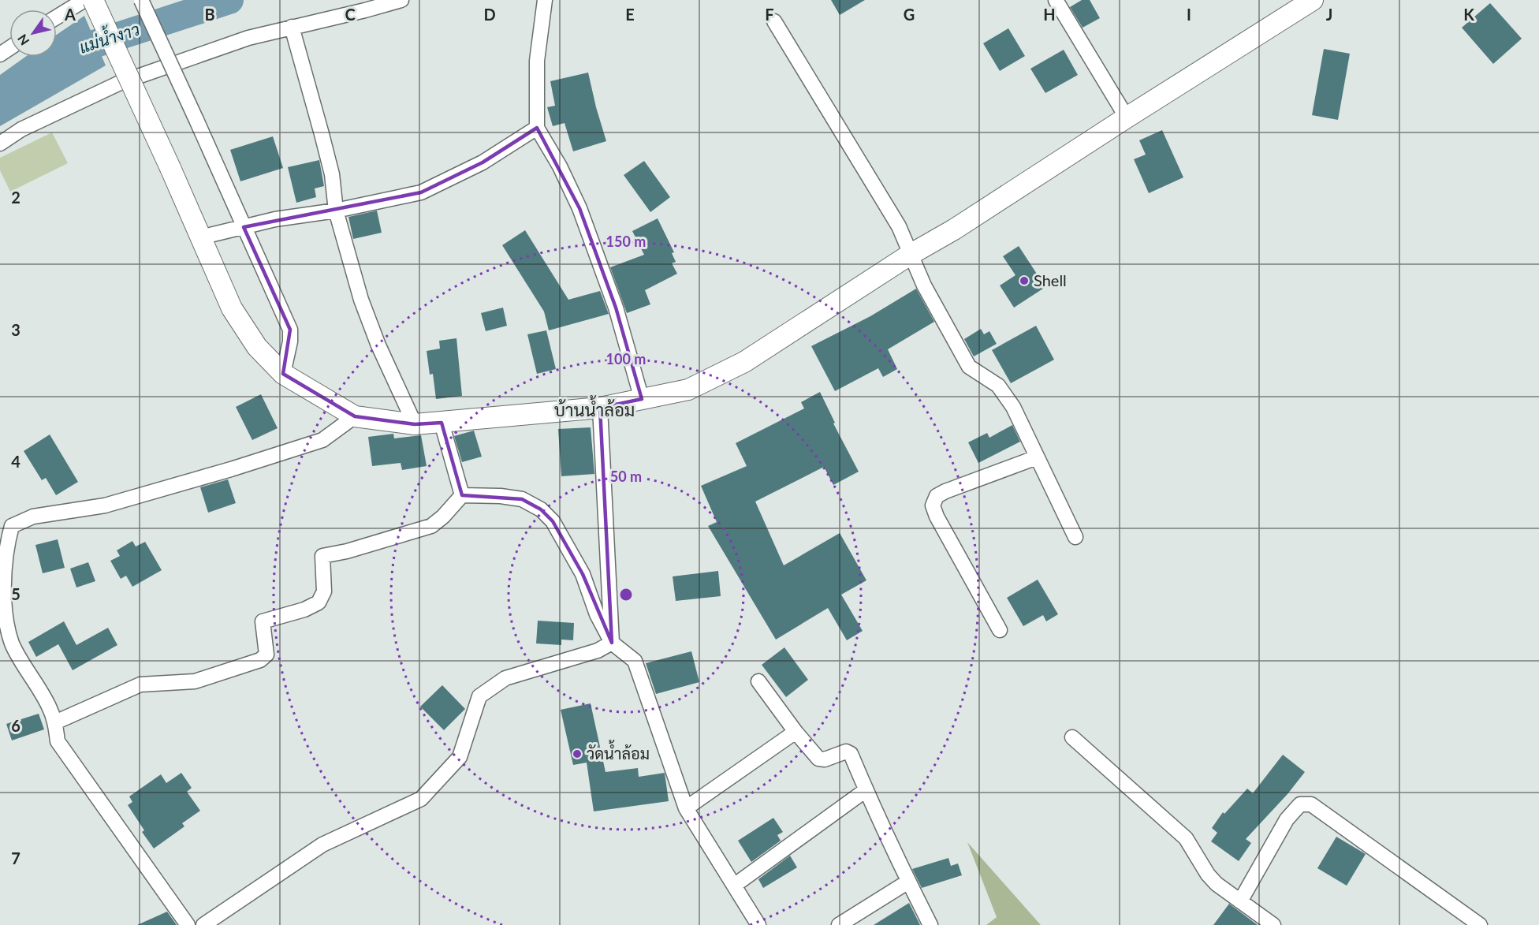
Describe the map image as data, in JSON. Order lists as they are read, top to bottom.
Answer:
{
  "districts": ["บ้านน้ำล้อม"],
  "water": ["แม่น้ำงาว"],
  "places": ["Shell", "วัดน้ำล้อม"],
  "north": "bottom left",
  "grid": {
    "columns": [
      "A",
      "B",
      "C",
      "D",
      "E",
      "F",
      "G",
      "H",
      "I",
      "J",
      "K"
    ],
    "rows": [
      "2",
      "3",
      "4",
      "5",
      "6",
      "7"
    ]
  },
  "rings": ["150 m", "100 m", "50 m"]
}
